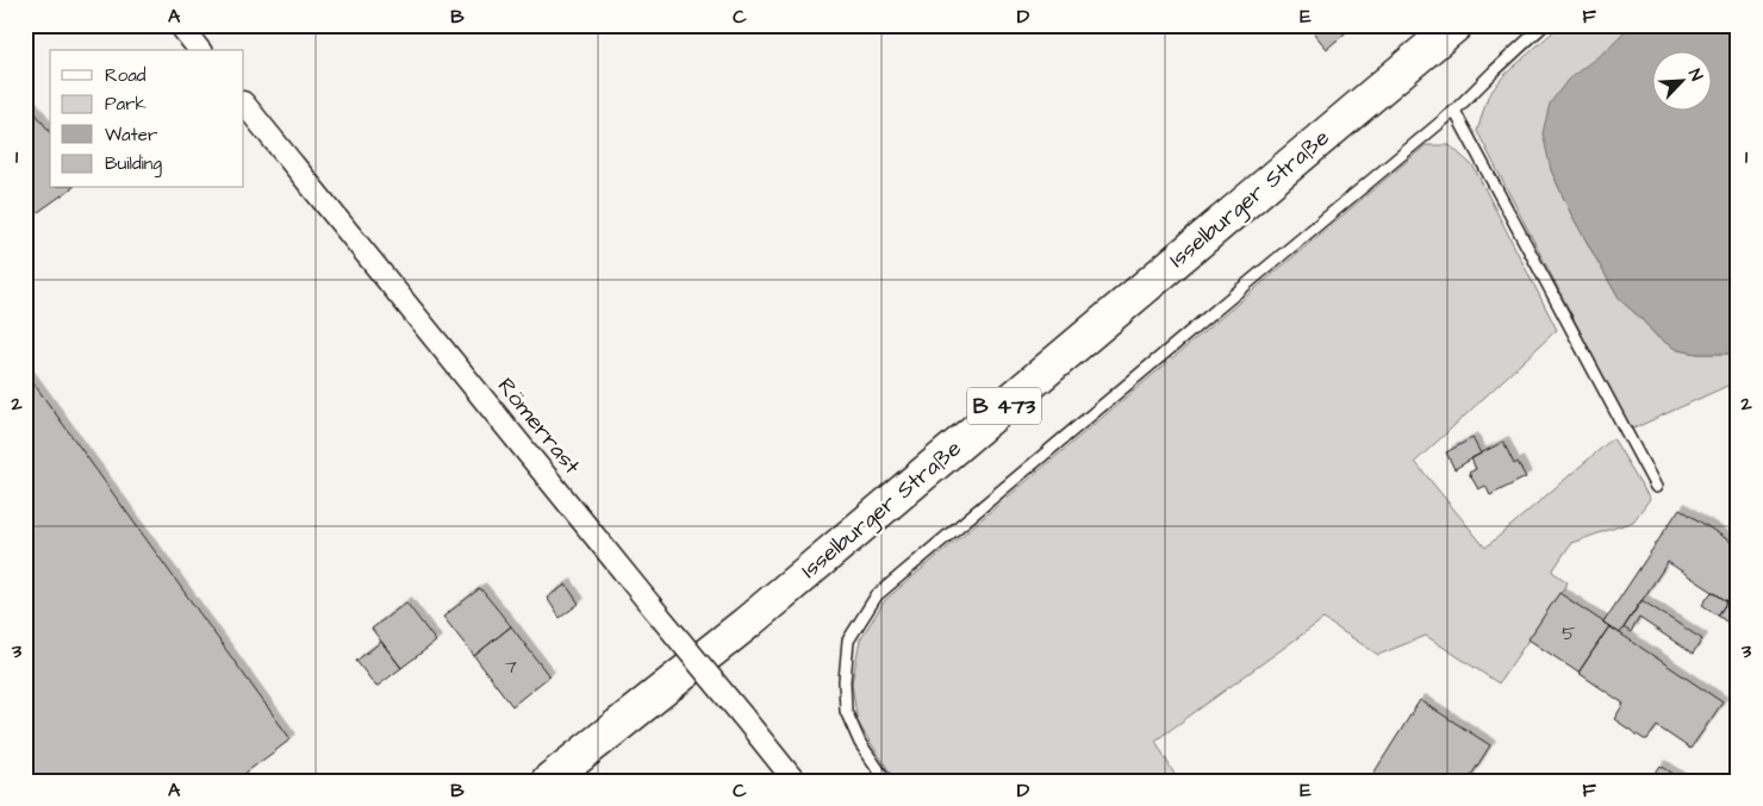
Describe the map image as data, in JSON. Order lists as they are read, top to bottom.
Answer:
{
  "streets": {
    "main road": ["Isselburger Straße", "B 473"],
    "street": ["Römerrast"]
  },
  "house_numbers": ["5", "7"],
  "legend": [
    "Road",
    "Park",
    "Water",
    "Building"
  ],
  "north": "top right",
  "grid": {
    "columns": [
      "A",
      "B",
      "C",
      "D",
      "E",
      "F"
    ],
    "rows": ["1", "2", "3"]
  }
}
